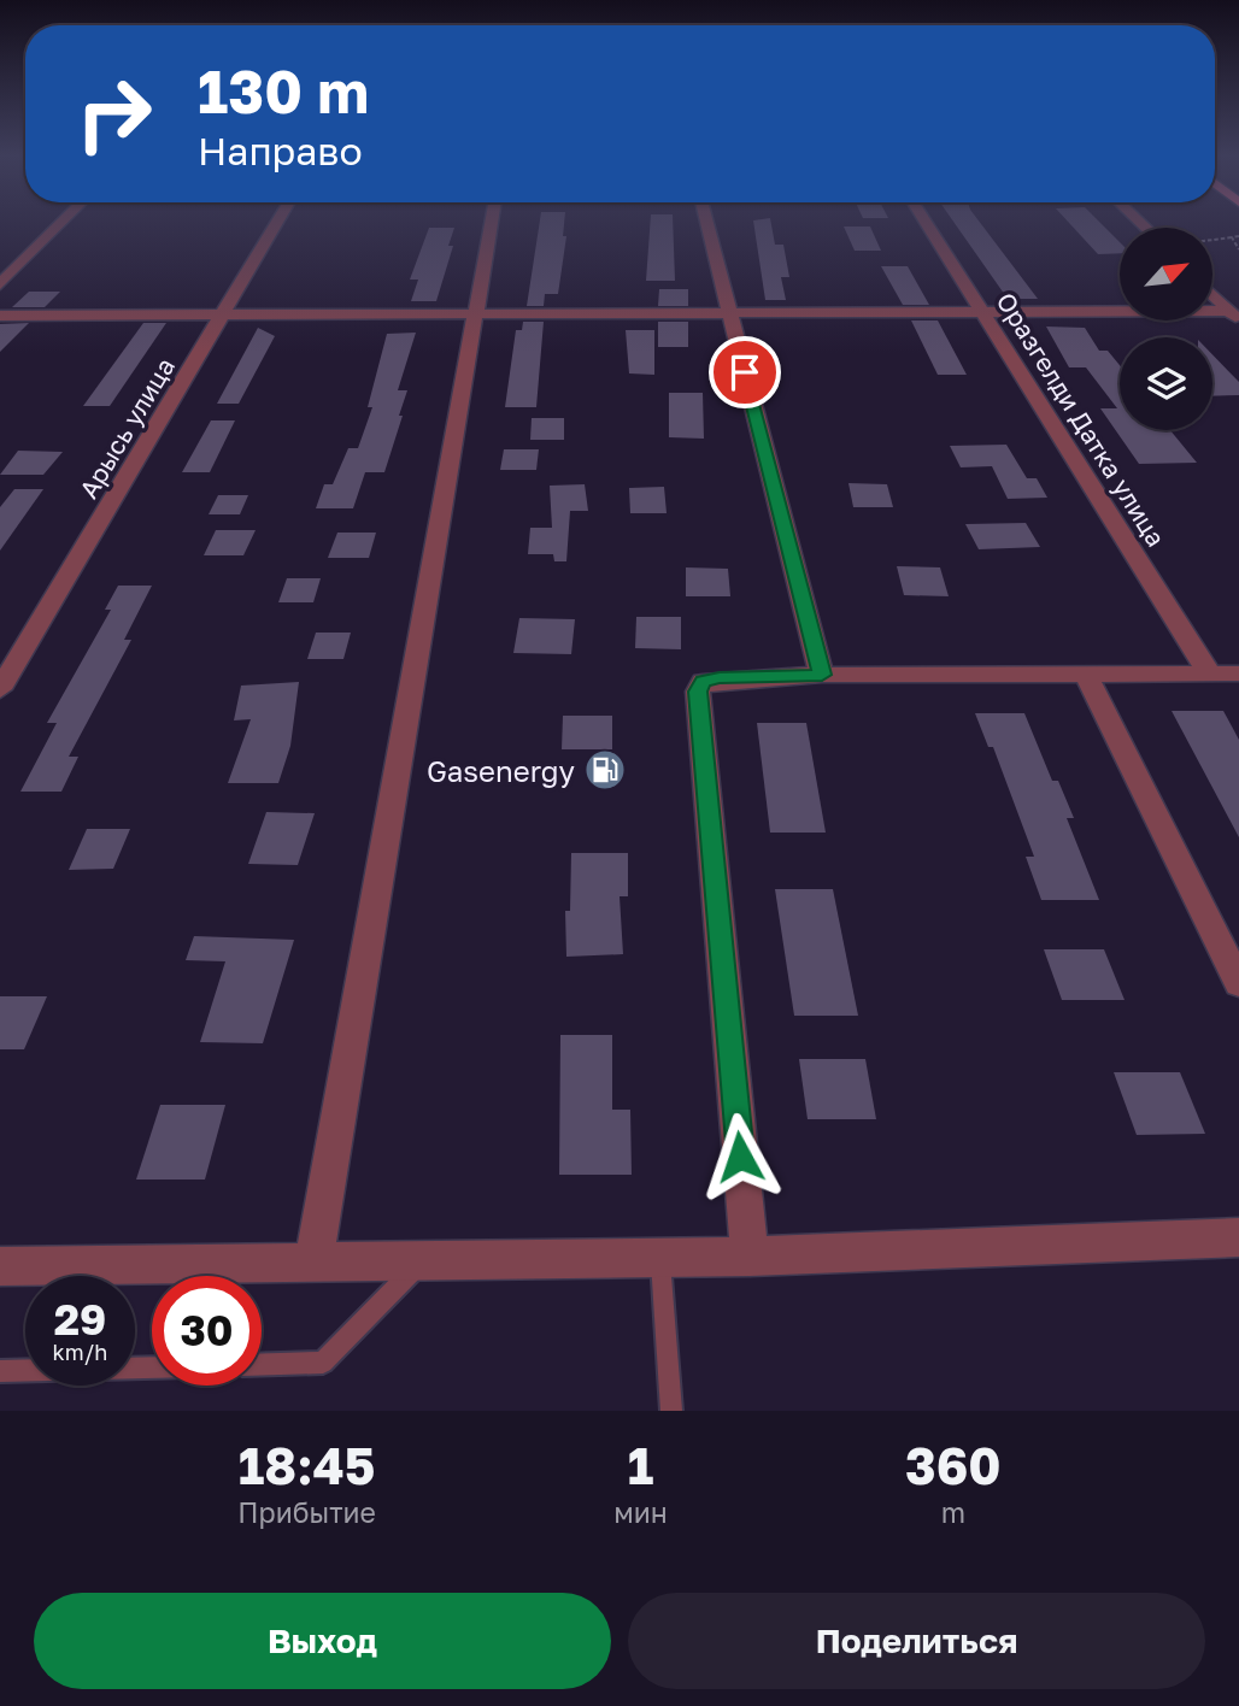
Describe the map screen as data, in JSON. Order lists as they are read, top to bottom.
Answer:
{
  "streets": {
    "street": ["Оразгелди Датка улица", "Арысь улица"]
  },
  "places": {
    "fuel station": ["Gasenergy"]
  },
  "north": "top right",
  "page": {
    "turn": ["130 m", "Направо"],
    "speed": "29 km/h",
    "limit": "30",
    "eta": [
      "18:45",
      "Прибытие",
      "1",
      "мин",
      "360",
      "m"
    ],
    "buttons": ["Выход", "Поделиться"]
  }
}
